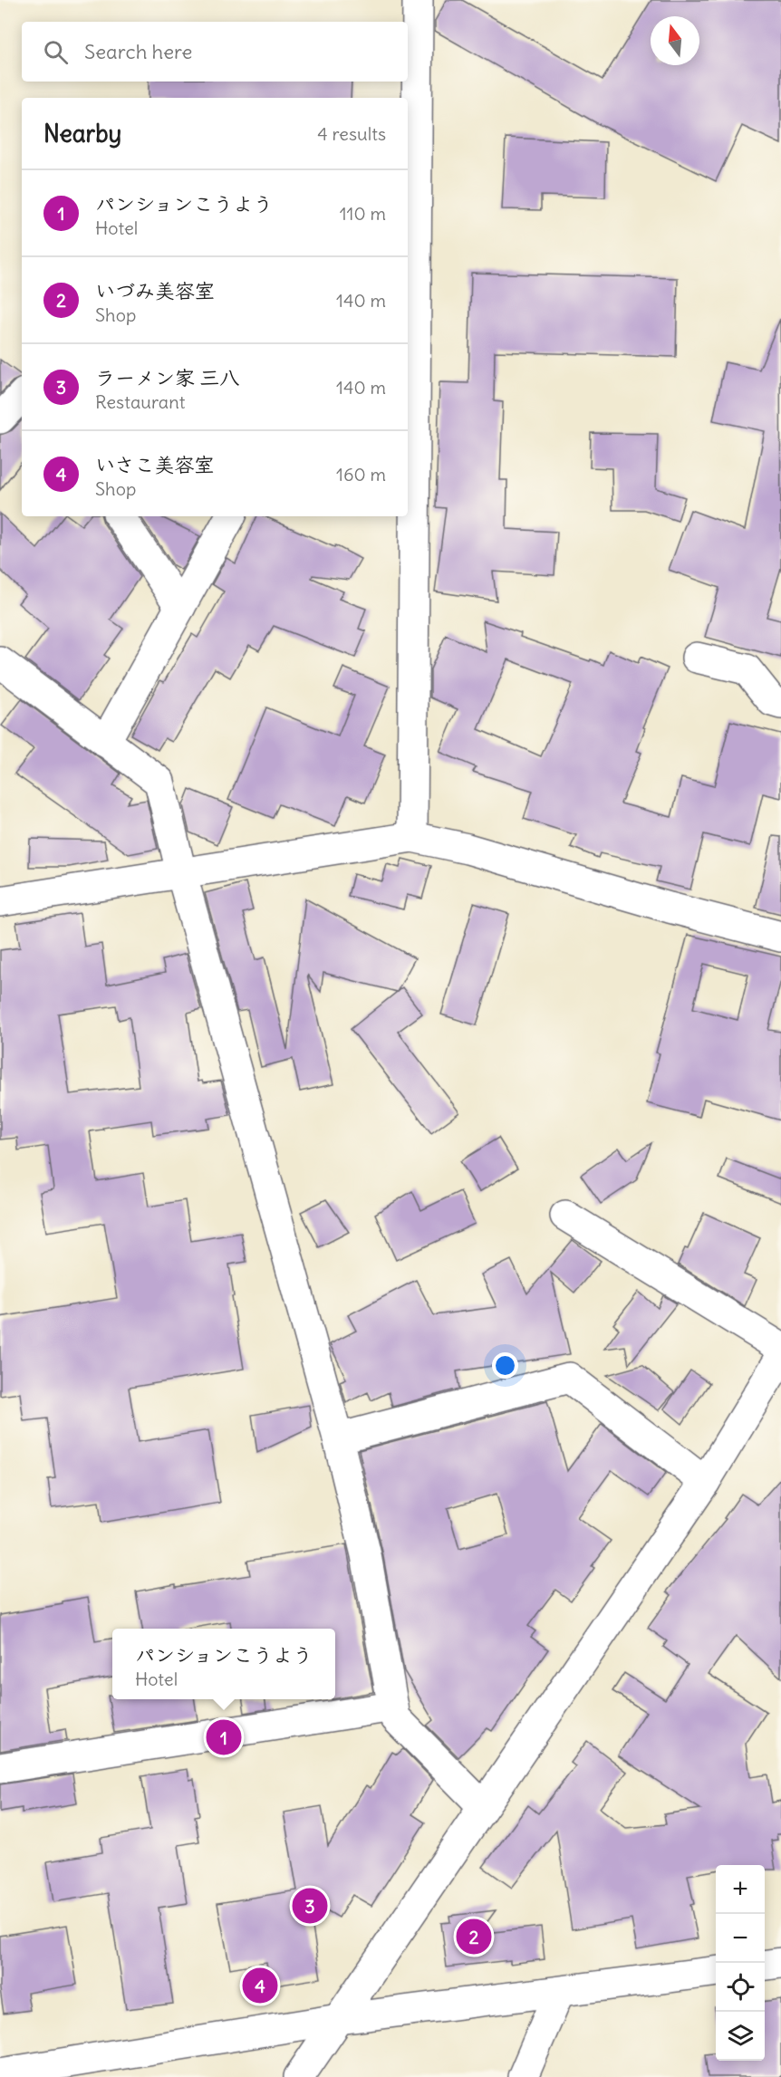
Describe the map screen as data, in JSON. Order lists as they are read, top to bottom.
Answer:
{
  "north": "top",
  "page": {
    "search": "Search here",
    "heading": ["Nearby", "4 results"],
    "list": [
      {
        "mark": "1",
        "name": "パンションこうよう",
        "note": "Hotel",
        "value": "110 m"
      },
      {
        "mark": "2",
        "name": "いづみ美容室",
        "note": "Shop",
        "value": "140 m"
      },
      {
        "mark": "3",
        "name": "ラーメン家 三八",
        "note": "Restaurant",
        "value": "140 m"
      },
      {
        "mark": "4",
        "name": "いさこ美容室",
        "note": "Shop",
        "value": "160 m"
      }
    ],
    "popup": ["パンションこうよう", "Hotel"],
    "pins": [
      "1",
      "3",
      "2",
      "4"
    ],
    "map_buttons": ["+", "−"]
  }
}
